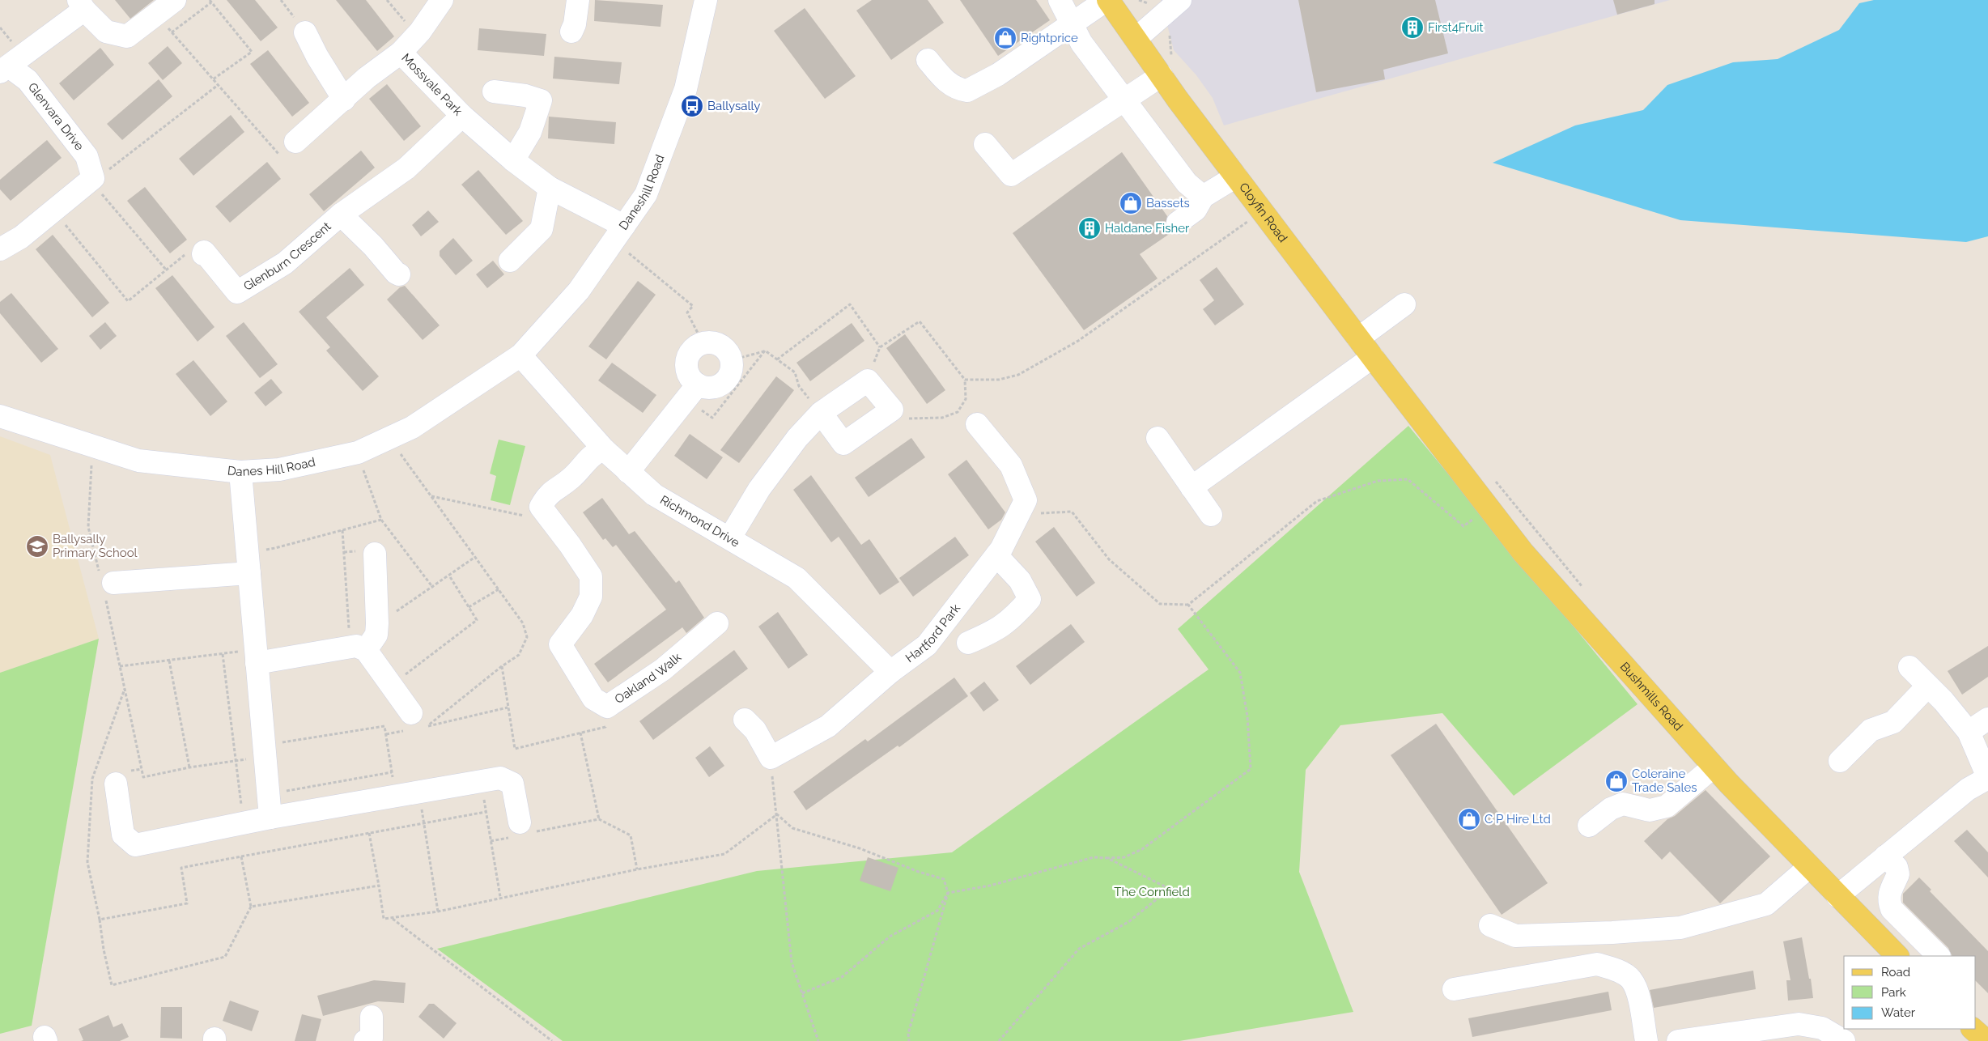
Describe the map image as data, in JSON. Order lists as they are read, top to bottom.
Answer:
{
  "streets": {
    "main road": ["Cloyfin Road", "Bushmills Road"],
    "street": [
      "Mossvale Park",
      "Glenvara Drive",
      "Daneshill Road",
      "Glenburn Crescent",
      "Danes Hill Road",
      "Richmond Drive",
      "Hartford Park",
      "Oakland Walk"
    ]
  },
  "crossings": [
    ["Mossvale Park", "Daneshill Road"],
    ["Mossvale Park", "Glenburn Crescent"],
    ["Daneshill Road", "Danes Hill Road"],
    ["Daneshill Road", "Richmond Drive"],
    ["Cloyfin Road", "Bushmills Road"],
    ["Danes Hill Road", "Richmond Drive"],
    ["Richmond Drive", "Hartford Park"],
    ["Richmond Drive", "Oakland Walk"]
  ],
  "parks": ["The Cornfield"],
  "places": {
    "building": ["First4Fruit", "Haldane Fisher"],
    "shop": [
      "Rightprice",
      "Bassets",
      "Coleraine Trade Sales",
      "C P Hire Ltd"
    ],
    "bus stop": ["Ballysally"],
    "school or university": ["Ballysally Primary School"]
  },
  "legend": ["Road", "Park", "Water"]
}
